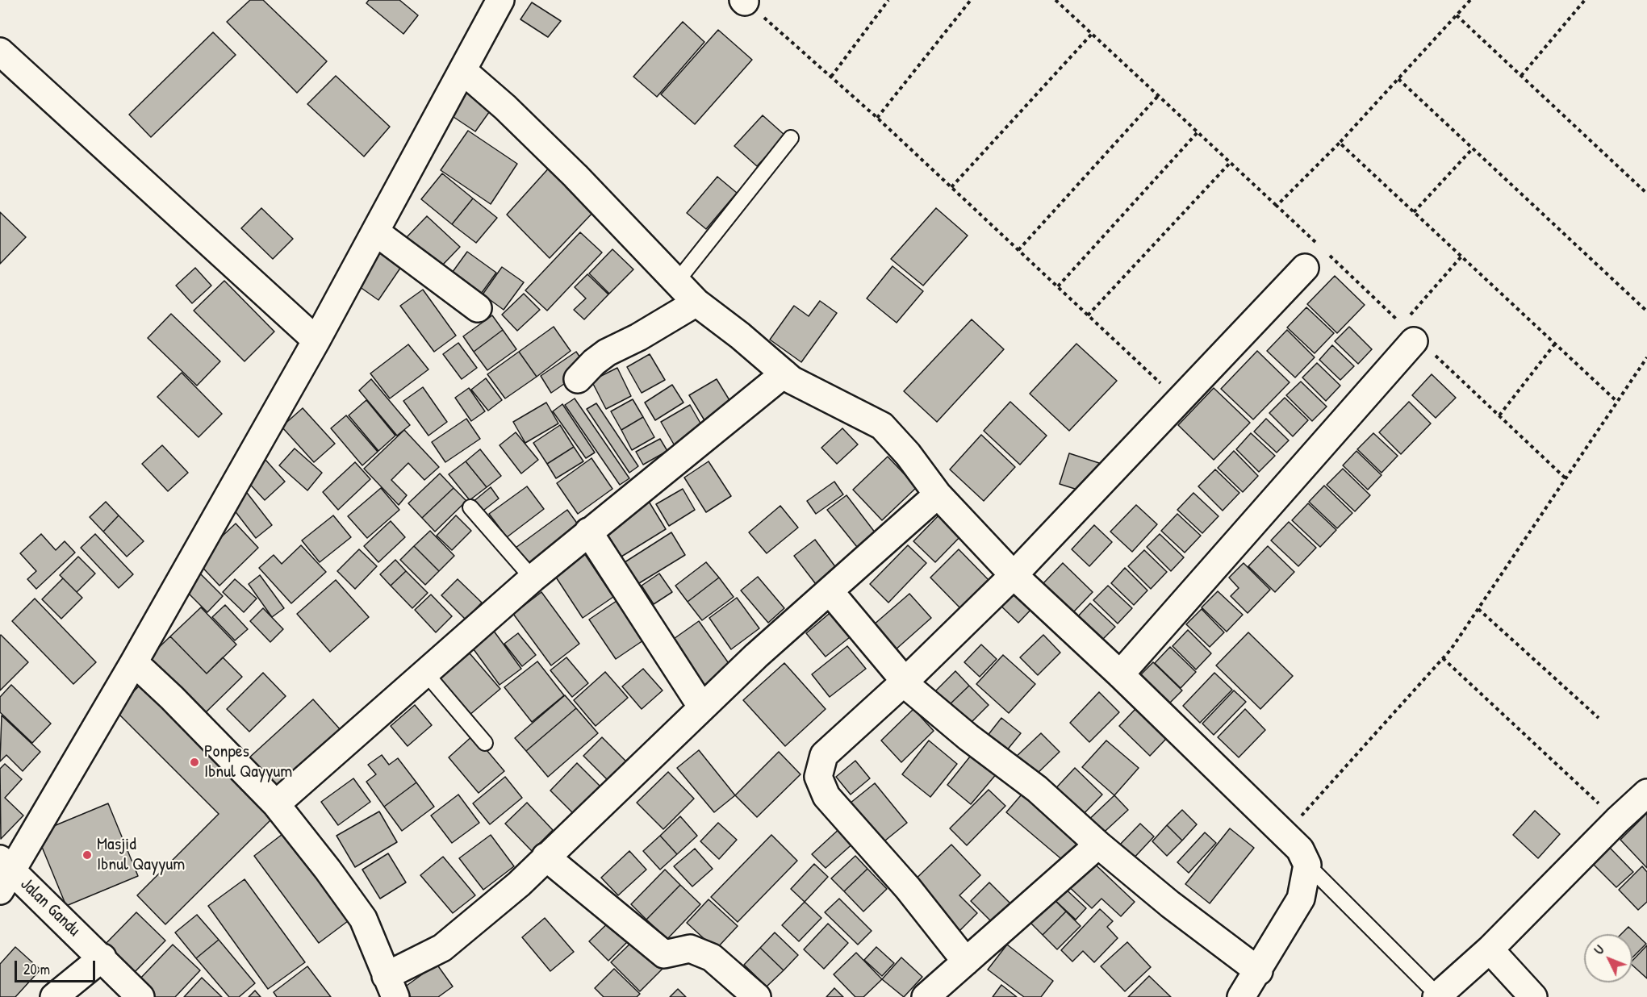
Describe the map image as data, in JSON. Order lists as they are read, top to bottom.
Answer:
{
  "streets": {
    "street": ["Jalan Gandu"]
  },
  "places": ["Ponpes Ibnul Qayyum", "Masjid Ibnul Qayyum"],
  "scale_bar": "20 m",
  "north": "top left"
}
